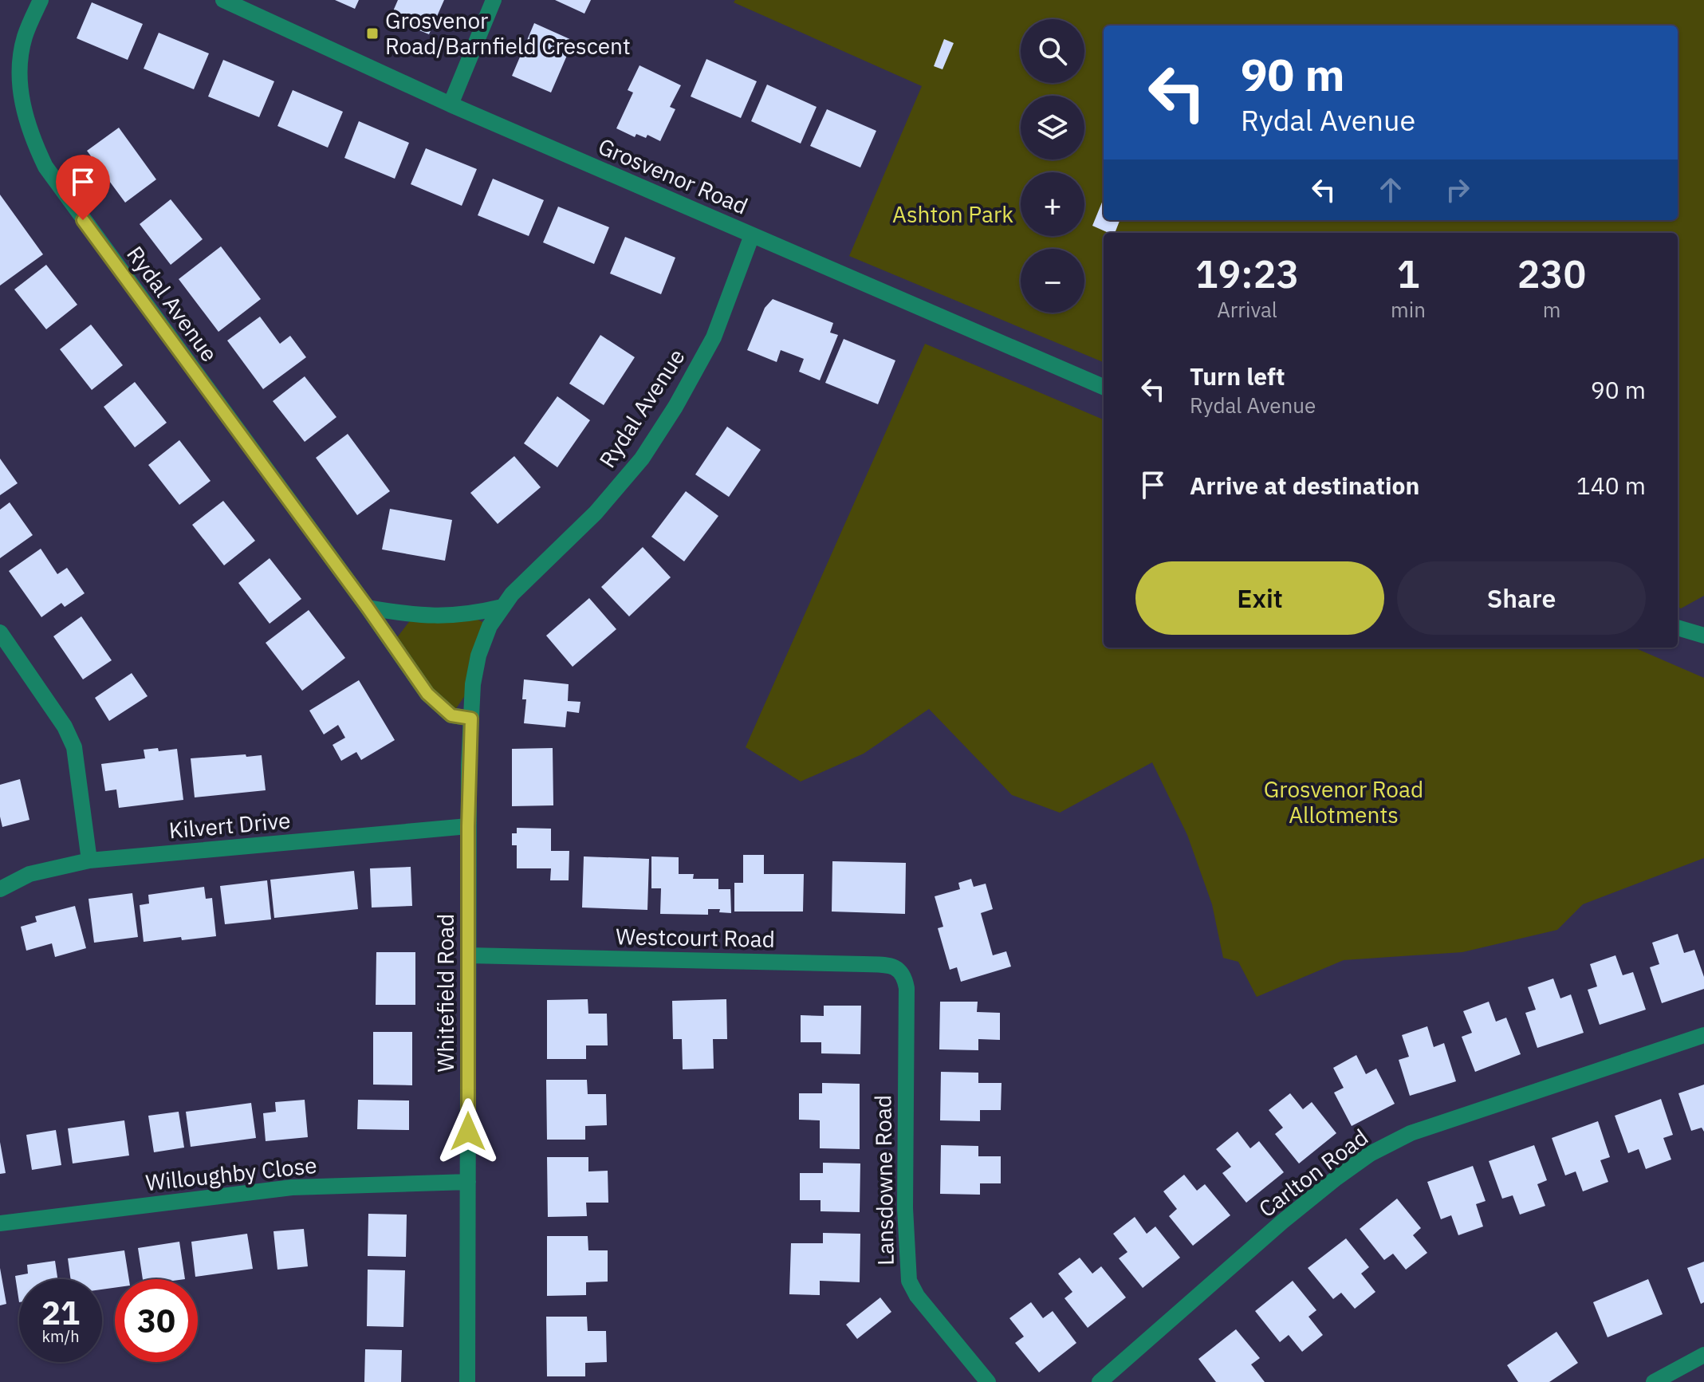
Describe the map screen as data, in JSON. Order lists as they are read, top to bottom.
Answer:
{
  "streets": {
    "street": [
      "Grosvenor Road",
      "Rydal Avenue",
      "Kilvert Drive",
      "Westcourt Road",
      "Whitefield Road",
      "Carlton Road",
      "Willoughby Close",
      "Lansdowne Road"
    ]
  },
  "crossings": [
    ["Grosvenor Road", "Rydal Avenue"],
    ["Rydal Avenue", "Whitefield Road"],
    ["Kilvert Drive", "Whitefield Road"],
    ["Westcourt Road", "Whitefield Road"],
    ["Westcourt Road", "Lansdowne Road"],
    ["Whitefield Road", "Willoughby Close"]
  ],
  "parks": ["Ashton Park", "Grosvenor Road Allotments"],
  "places": {
    "transit": ["Grosvenor Road/Barnfield Crescent"]
  },
  "page": {
    "map_buttons": ["+", "−"],
    "turn": ["90 m", "Rydal Avenue"],
    "eta": [
      "19:23",
      "Arrival",
      "1",
      "min",
      "230",
      "m"
    ],
    "list": [
      {
        "name": "Turn left",
        "note": "Rydal Avenue",
        "value": "90 m"
      },
      {
        "name": "Arrive at destination",
        "value": "140 m"
      }
    ],
    "buttons": ["Exit", "Share"],
    "speed": "21 km/h",
    "limit": "30"
  }
}
